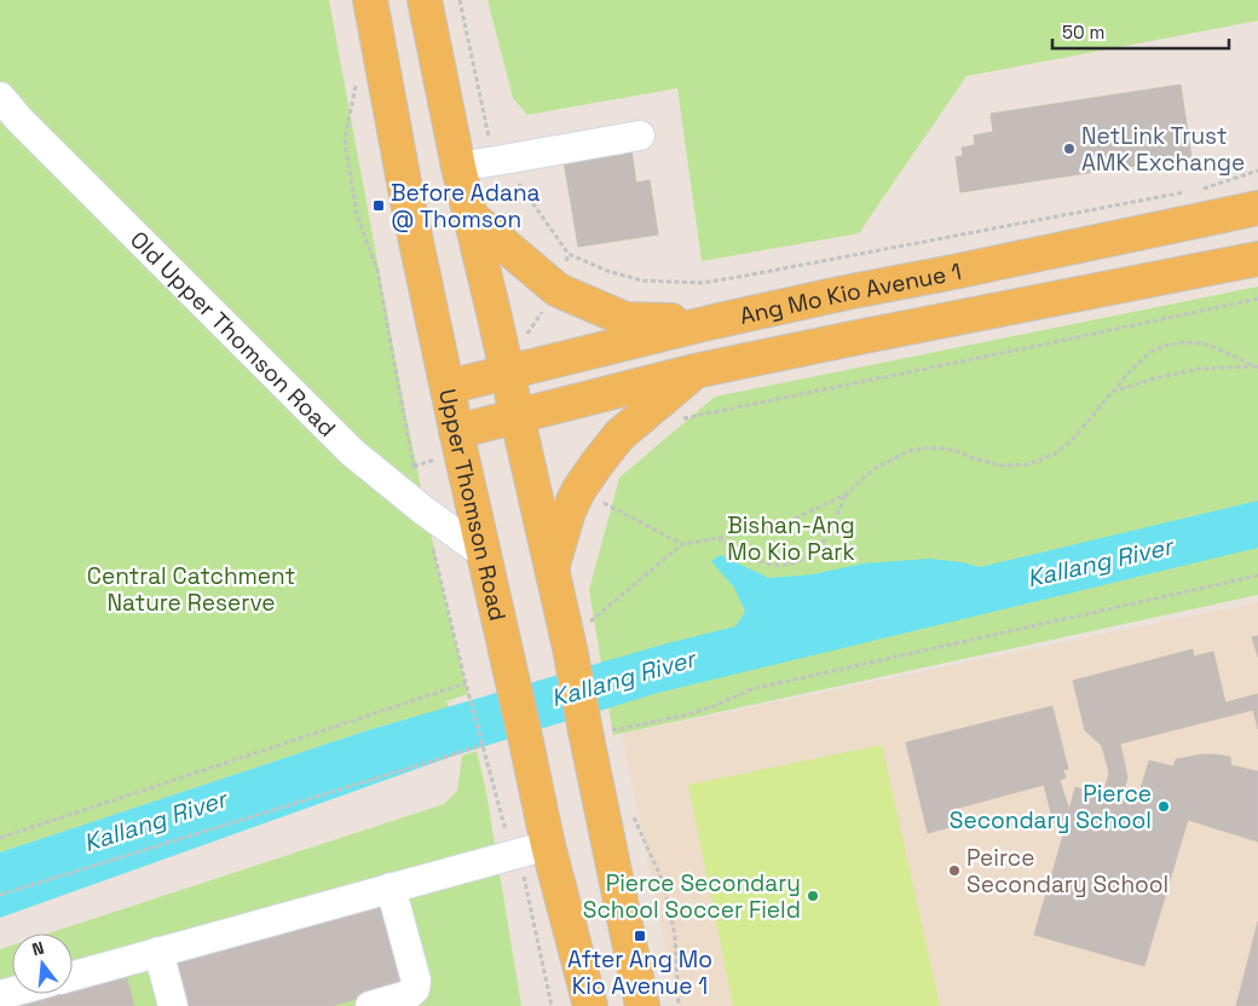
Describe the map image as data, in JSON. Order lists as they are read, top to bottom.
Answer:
{
  "streets": {
    "main road": ["Ang Mo Kio Avenue 1", "Upper Thomson Road"],
    "street": ["Old Upper Thomson Road"]
  },
  "crossings": [
    ["Ang Mo Kio Avenue 1", "Upper Thomson Road"],
    ["Old Upper Thomson Road", "Upper Thomson Road"]
  ],
  "water": ["Kallang River"],
  "parks": ["Bishan-Ang Mo Kio Park", "Central Catchment Nature Reserve"],
  "places": {
    "other": [
      "NetLink Trust AMK Exchange",
      "Pierce Secondary School",
      "Peirce Secondary School",
      "Pierce Secondary School Soccer Field"
    ],
    "transit": ["Before Adana @ Thomson", "After Ang Mo Kio Avenue 1"]
  },
  "scale_bar": "50 m",
  "north": "top"
}
